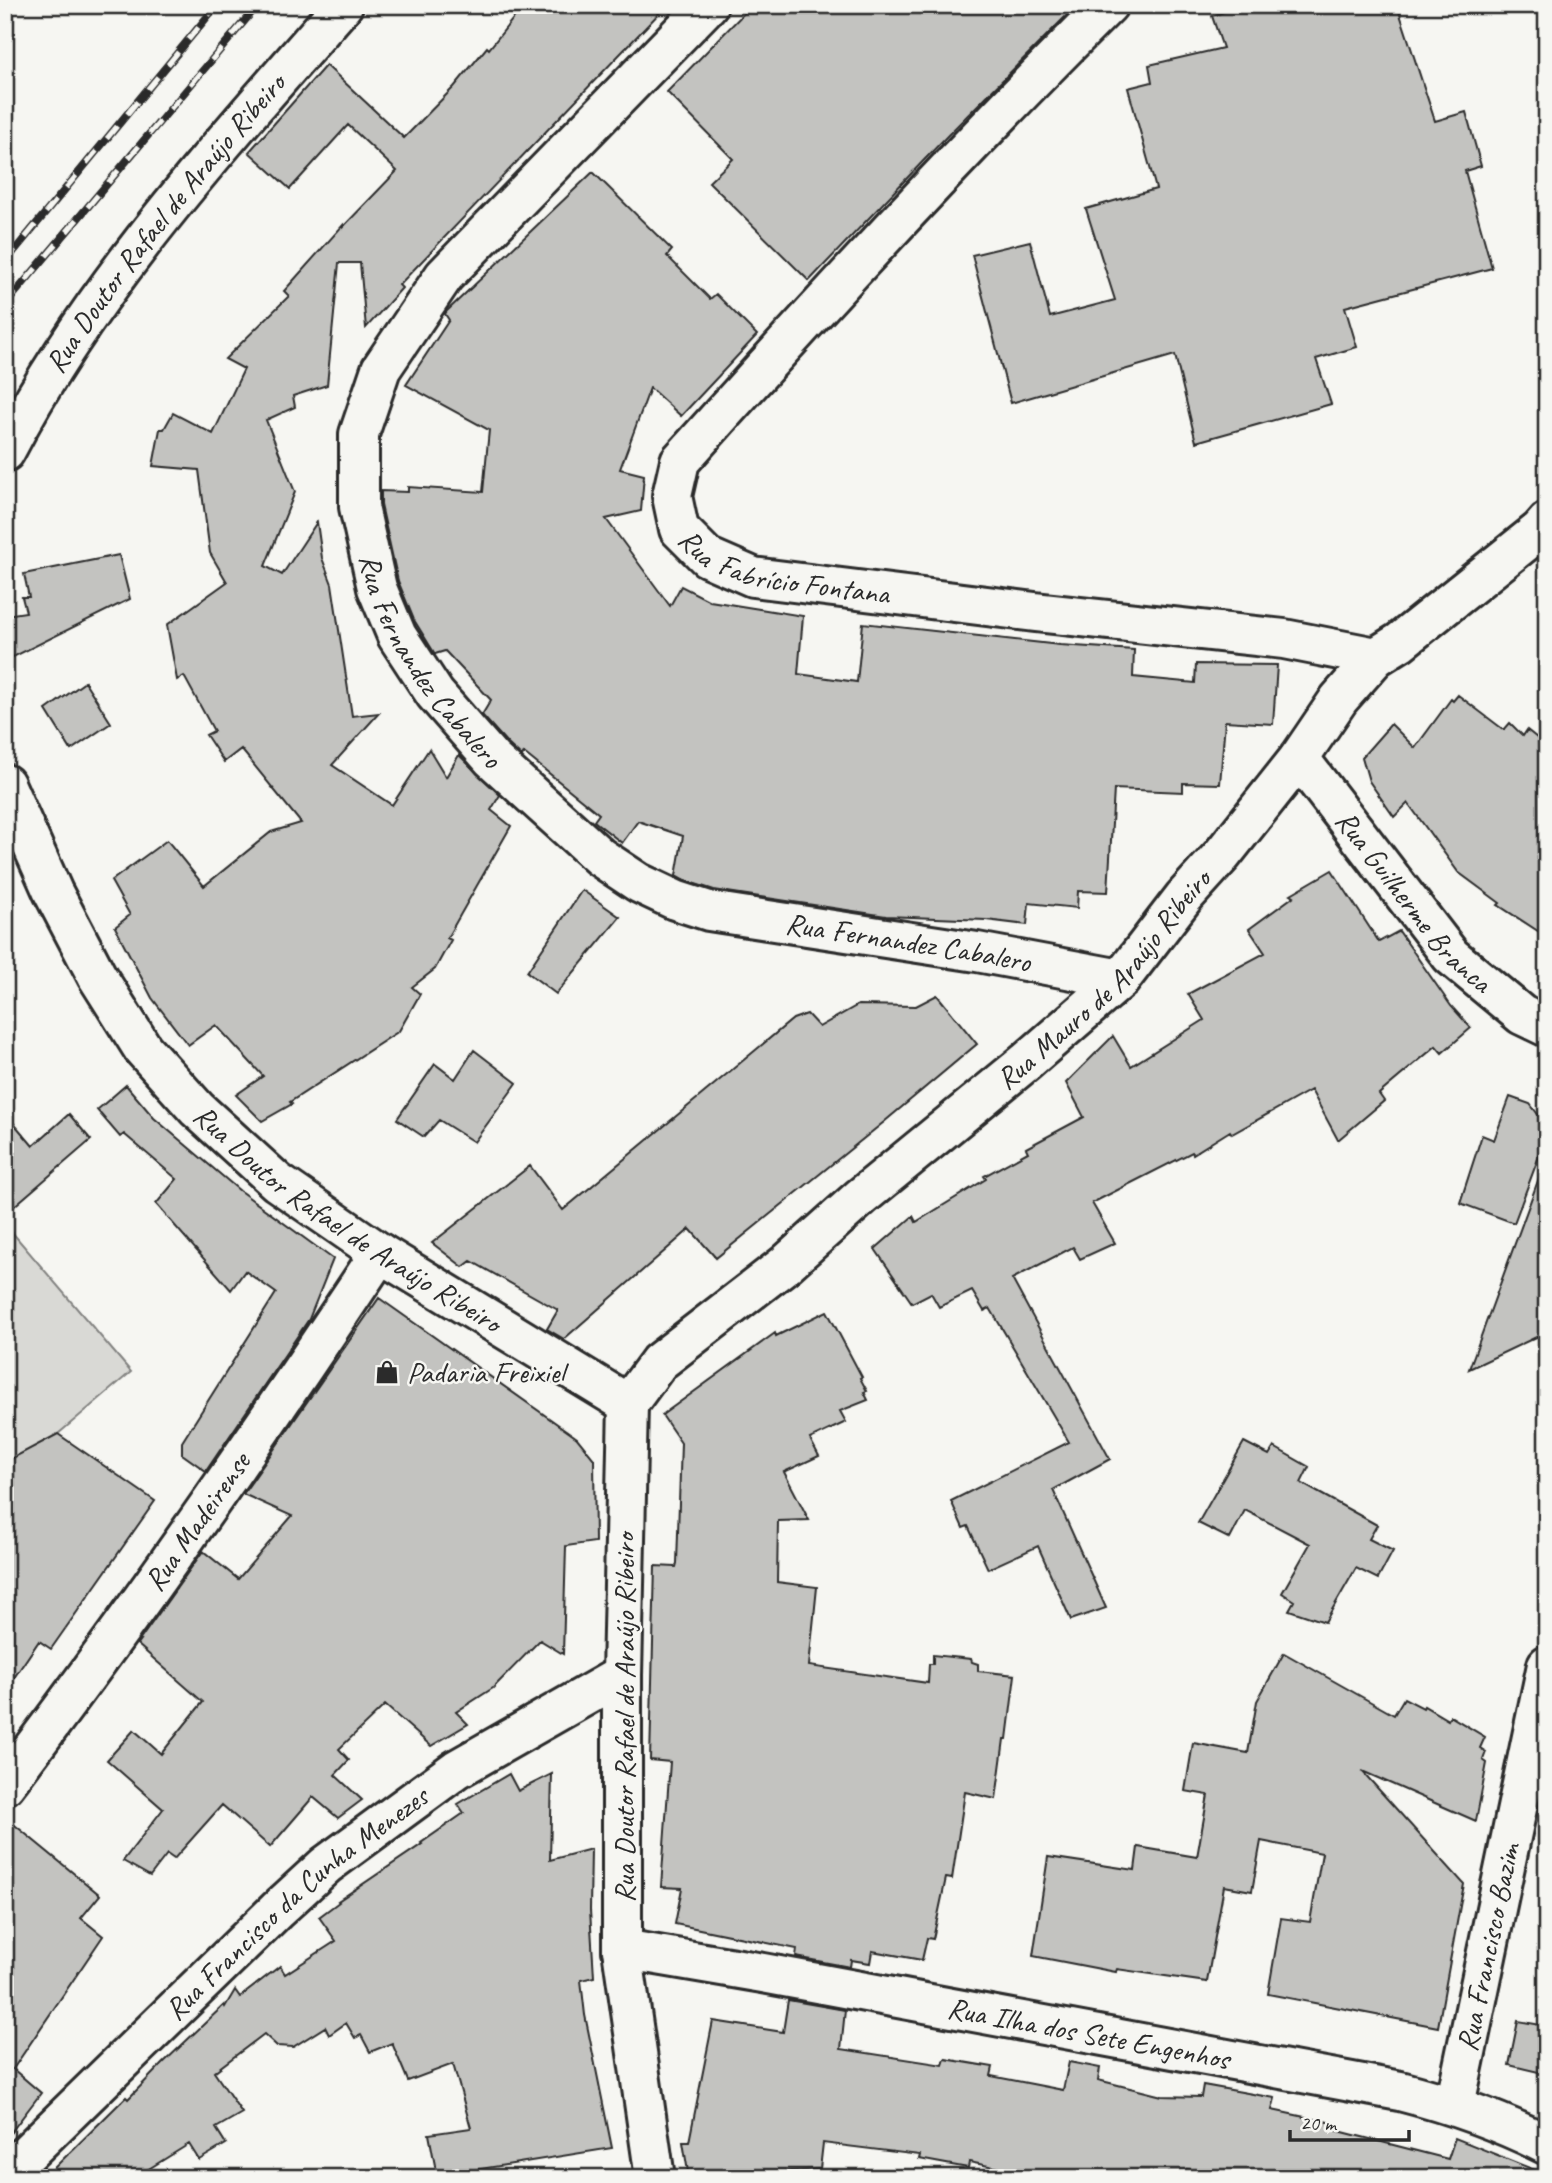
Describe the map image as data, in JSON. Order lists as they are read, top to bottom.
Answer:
{
  "streets": {
    "street": [
      "Rua Doutor Rafael de Araújo Ribeiro",
      "Rua Fabrício Fontana",
      "Rua Fernandez Cabalero",
      "Rua Guilherme Branca",
      "Rua Mauro de Araújo Ribeiro",
      "Rua Madeirense",
      "Rua Francisco da Cunha Menezes",
      "Rua Francisco Bazim",
      "Rua Ilha dos Sete Engenhos"
    ]
  },
  "crossings": [
    ["Rua Doutor Rafael de Araújo Ribeiro", "Rua Mauro de Araújo Ribeiro"],
    ["Rua Doutor Rafael de Araújo Ribeiro", "Rua Madeirense"],
    ["Rua Doutor Rafael de Araújo Ribeiro", "Rua Francisco da Cunha Menezes"],
    ["Rua Doutor Rafael de Araújo Ribeiro", "Rua Ilha dos Sete Engenhos"],
    ["Rua Fabrício Fontana", "Rua Mauro de Araújo Ribeiro"],
    ["Rua Fernandez Cabalero", "Rua Mauro de Araújo Ribeiro"],
    ["Rua Guilherme Branca", "Rua Mauro de Araújo Ribeiro"],
    ["Rua Francisco Bazim", "Rua Ilha dos Sete Engenhos"]
  ],
  "places": {
    "shop": ["Padaria Freixiel"]
  },
  "scale_bar": "20 m"
}
